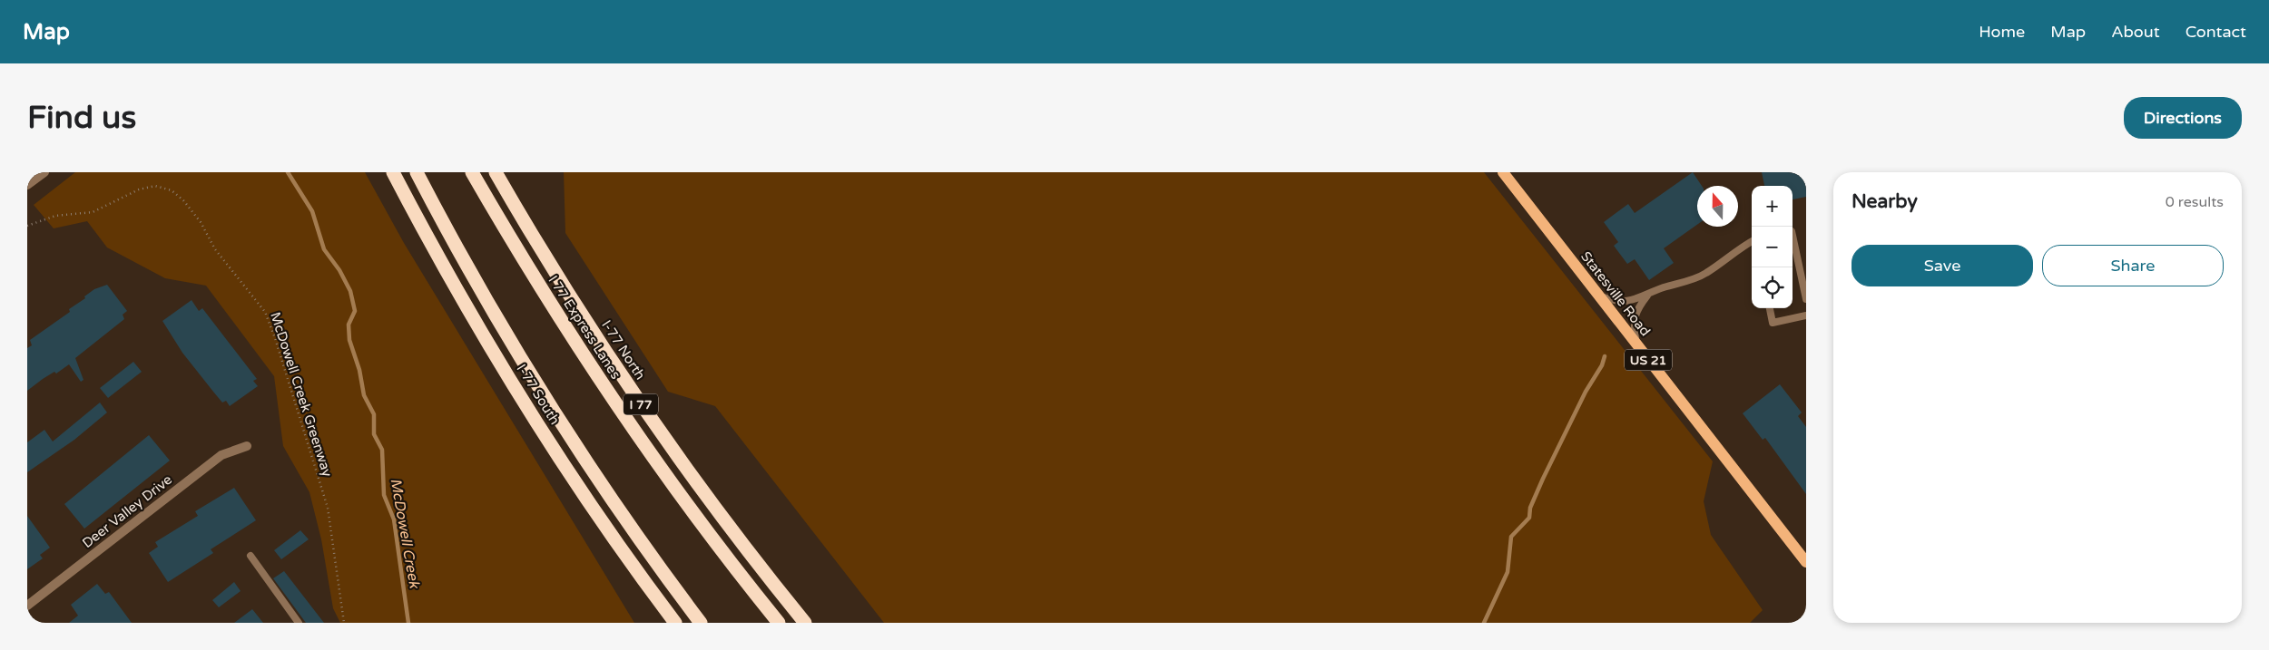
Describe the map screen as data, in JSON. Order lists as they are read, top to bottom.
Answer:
{
  "streets": {
    "highway": [
      "I 77 Express Lanes",
      "I-77 North",
      "I-77 South",
      "I 77"
    ],
    "main road": ["Statesville Road", "US 21"],
    "street": ["Deer Valley Drive"],
    "path": ["McDowell Creek Greenway"]
  },
  "water": ["McDowell Creek"],
  "north": "top",
  "page": {
    "header": "Map",
    "nav": [
      "Home",
      "Map",
      "About",
      "Contact"
    ],
    "buttons": [
      "Directions",
      ["Save", "Share"]
    ],
    "title": "Find us",
    "heading": ["Nearby", "0 results"],
    "map_buttons": ["+", "−"]
  }
}
